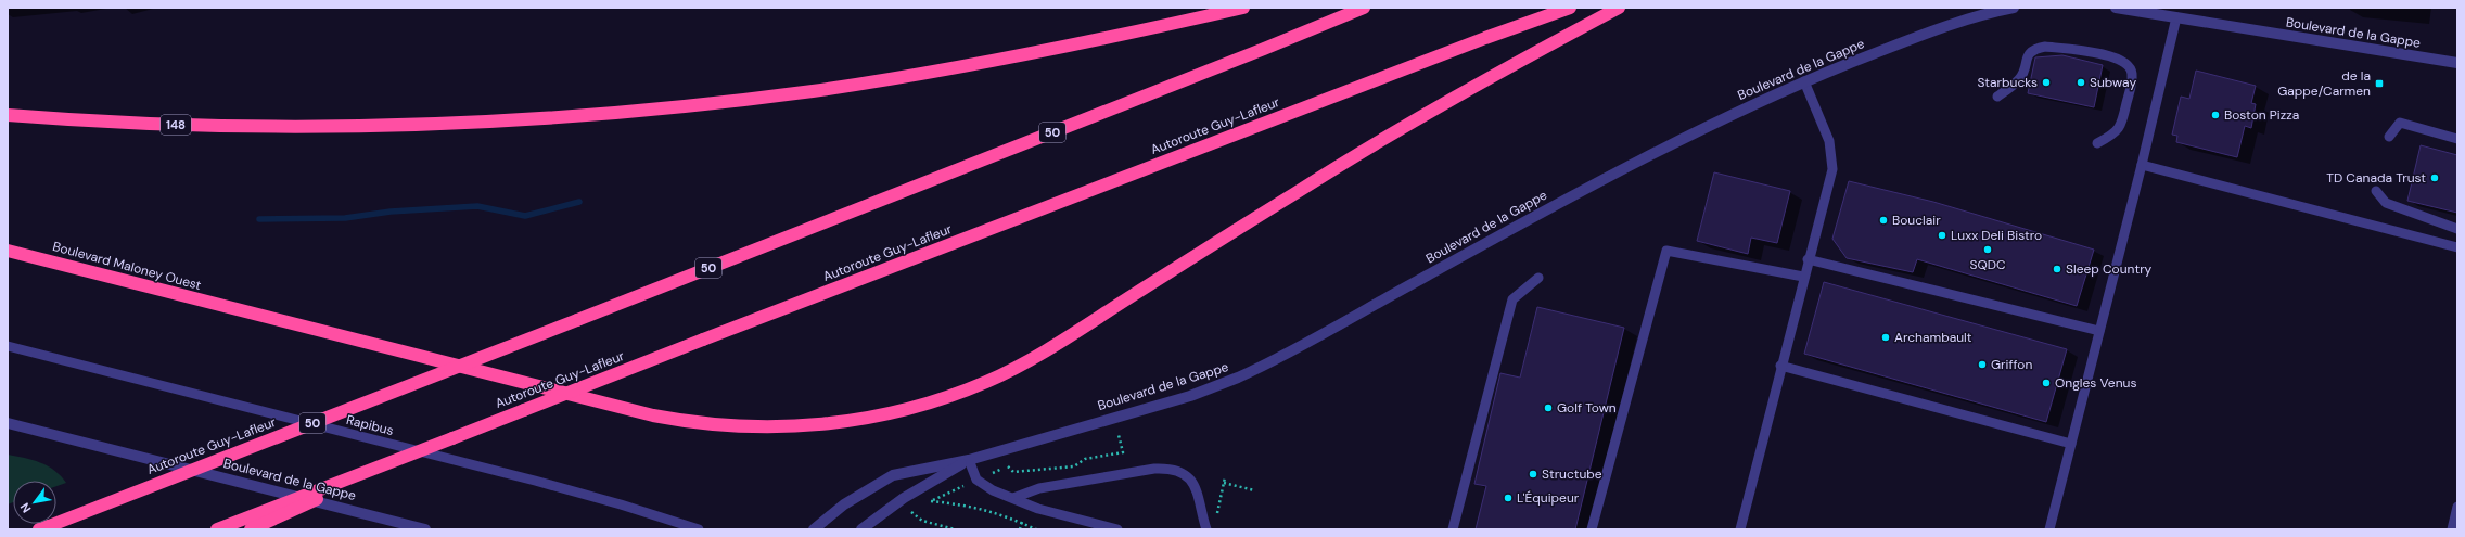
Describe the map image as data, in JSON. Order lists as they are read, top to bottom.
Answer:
{
  "streets": {
    "highway": [
      "148",
      "Autoroute Guy-Lafleur",
      "50",
      "Boulevard Maloney Ouest"
    ],
    "street": ["Boulevard de la Gappe"],
    "lane": ["Rapibus"]
  },
  "places": {
    "other": [
      "Starbucks",
      "Subway",
      "Boston Pizza",
      "TD Canada Trust",
      "Bouclair",
      "Luxx Deli Bistro",
      "SQDC",
      "Sleep Country",
      "Archambault",
      "Griffon",
      "Ongles Venus",
      "Golf Town",
      "Structube",
      "L'Équipeur"
    ],
    "transit": ["de la Gappe/Carmen"]
  },
  "north": "bottom left"
}
